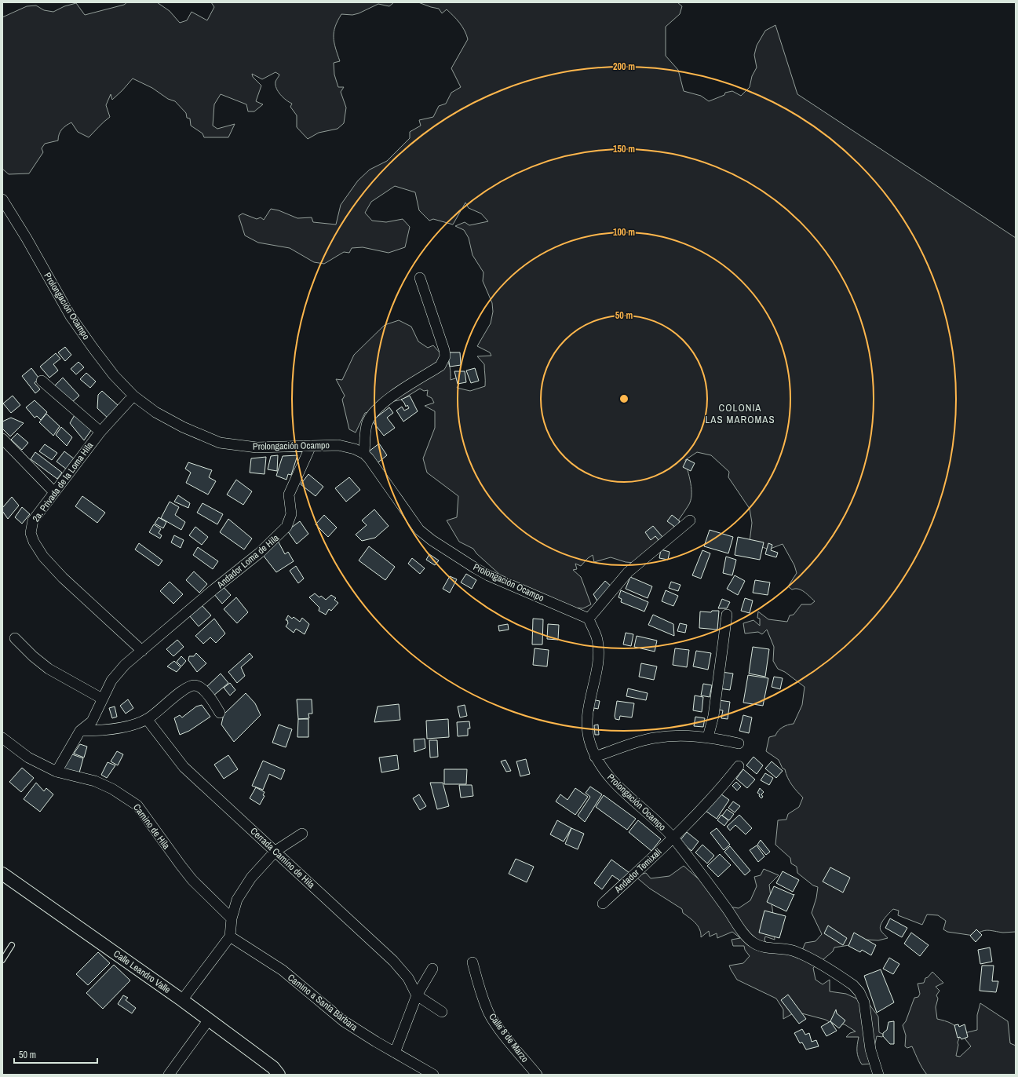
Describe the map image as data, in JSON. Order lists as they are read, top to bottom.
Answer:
{
  "streets": {
    "street": [
      "Prolongación Ocampo",
      "2a. Privada de la Loma Hila",
      "Andador Loma de Hila",
      "Camino de Hila",
      "Cerrada Camino de Hila",
      "Andador Temixali",
      "Calle Leandro Valle",
      "Camino a Santa Bárbara",
      "Calle 8 de Marzo"
    ]
  },
  "crossings": [
    ["Prolongación Ocampo", "2a. Privada de la Loma Hila"],
    ["Prolongación Ocampo", "Andador Loma de Hila"],
    ["Prolongación Ocampo", "Andador Temixali"],
    ["2a. Privada de la Loma Hila", "Andador Loma de Hila"]
  ],
  "districts": ["COLONIA LAS MAROMAS"],
  "scale_bar": "50 m",
  "rings": [
    "200 m",
    "150 m",
    "100 m",
    "50 m"
  ]
}
